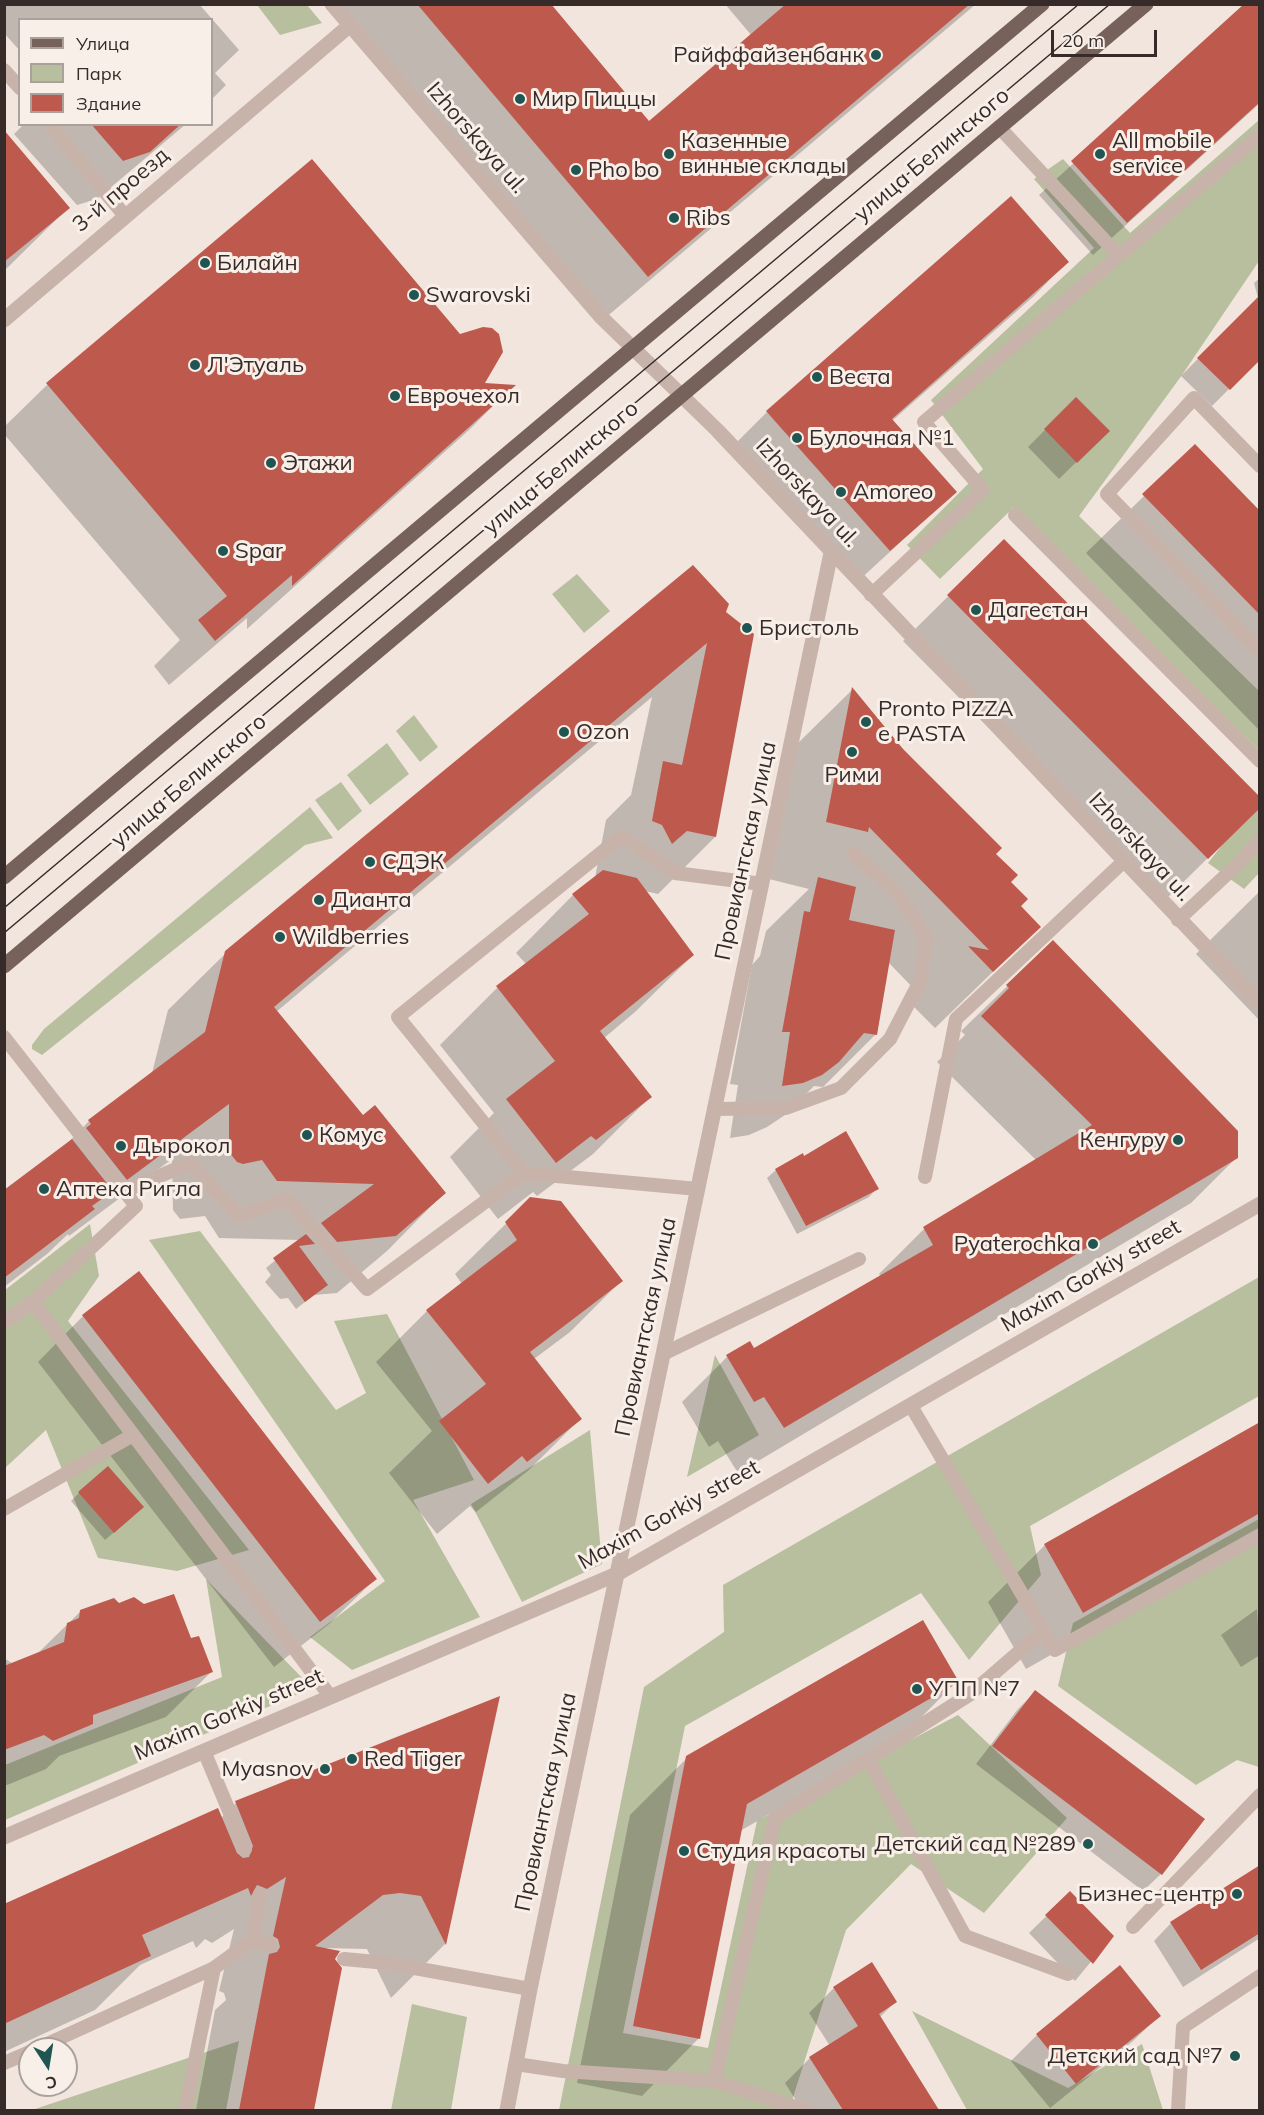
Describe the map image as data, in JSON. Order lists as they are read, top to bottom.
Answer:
{
  "streets": {
    "main road": ["улица Белинского"],
    "street": [
      "Izhorskaya ul.",
      "3-й проезд",
      "Провиантская улица",
      "Maxim Gorkiy street"
    ]
  },
  "crossings": [
    ["Izhorskaya ul.", "улица Белинского"],
    ["Izhorskaya ul.", "3-й проезд"],
    ["Izhorskaya ul.", "Провиантская улица"],
    ["Провиантская улица", "Maxim Gorkiy street"]
  ],
  "places": [
    "Райффайзенбанк",
    "Мир Пиццы",
    "Казенные винные склады",
    "All mobile service",
    "Pho bo",
    "Ribs",
    "Билайн",
    "Swarovski",
    "Л'Этуаль",
    "Веста",
    "Еврочехол",
    "Булочная №1",
    "Этажи",
    "Amoreo",
    "Spar",
    "Дагестан",
    "Бристоль",
    "Pronto PIZZA e PASTA",
    "Ozon",
    "Рими",
    "СДЭК",
    "Дианта",
    "Wildberries",
    "Комус",
    "Кенгуру",
    "Дырокол",
    "Аптека Ригла",
    "Pyaterochka",
    "УПП №7",
    "Red Tiger",
    "Myasnov",
    "Детский сад №289",
    "Студия красоты",
    "Бизнес-центр",
    "Детский сад №7"
  ],
  "legend": ["Улица", "Парк", "Здание"],
  "scale_bar": "20 m",
  "north": "bottom"
}
